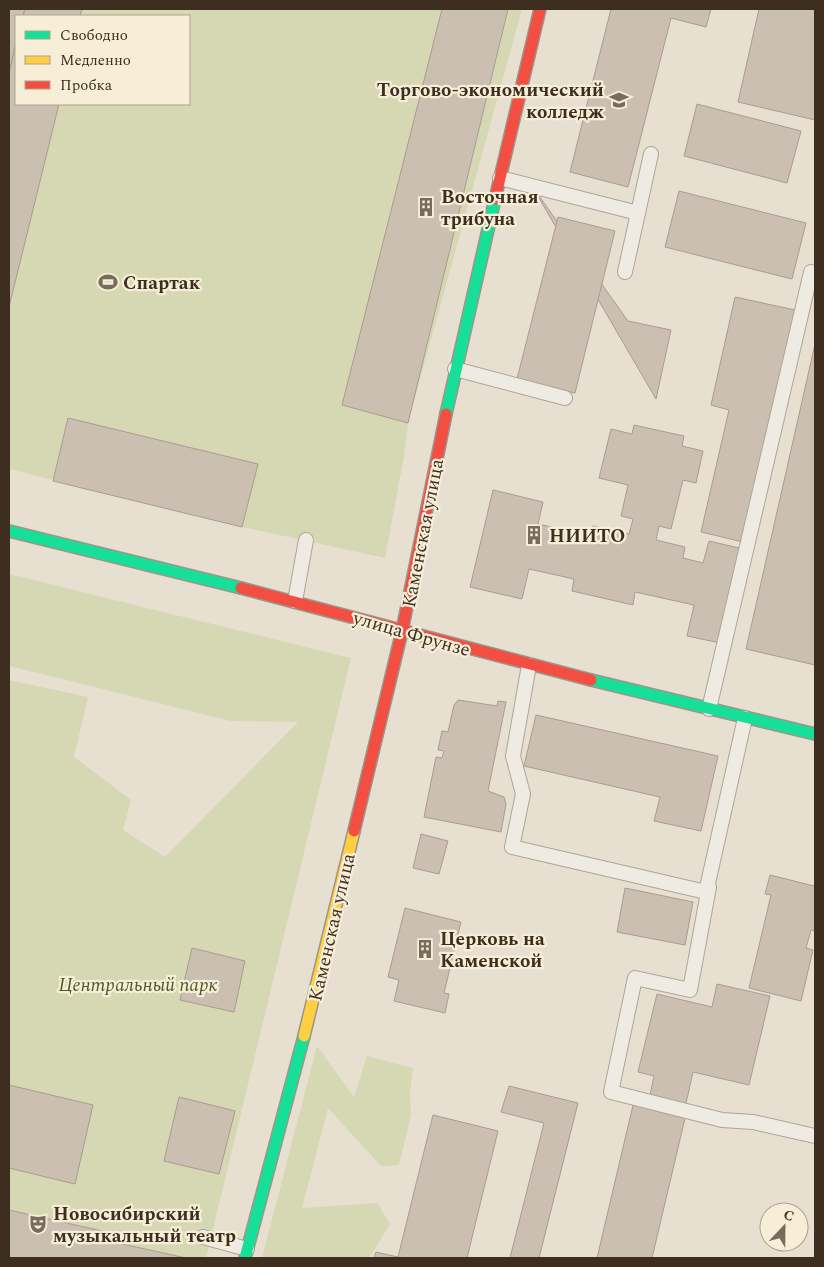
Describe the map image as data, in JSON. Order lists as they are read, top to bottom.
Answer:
{
  "streets": {
    "street": ["Каменская улица", "улица Фрунзе"]
  },
  "crossings": [
    ["Каменская улица", "улица Фрунзе"]
  ],
  "parks": ["Центральный парк"],
  "places": {
    "school or university": ["Торгово-экономический колледж"],
    "building": ["Восточная трибуна", "НИИТО", "Церковь на Каменской"],
    "sports": ["Спартак"],
    "theatre": ["Новосибирский музыкальный театр"]
  },
  "legend": ["Свободно", "Медленно", "Пробка"],
  "north": "top"
}
